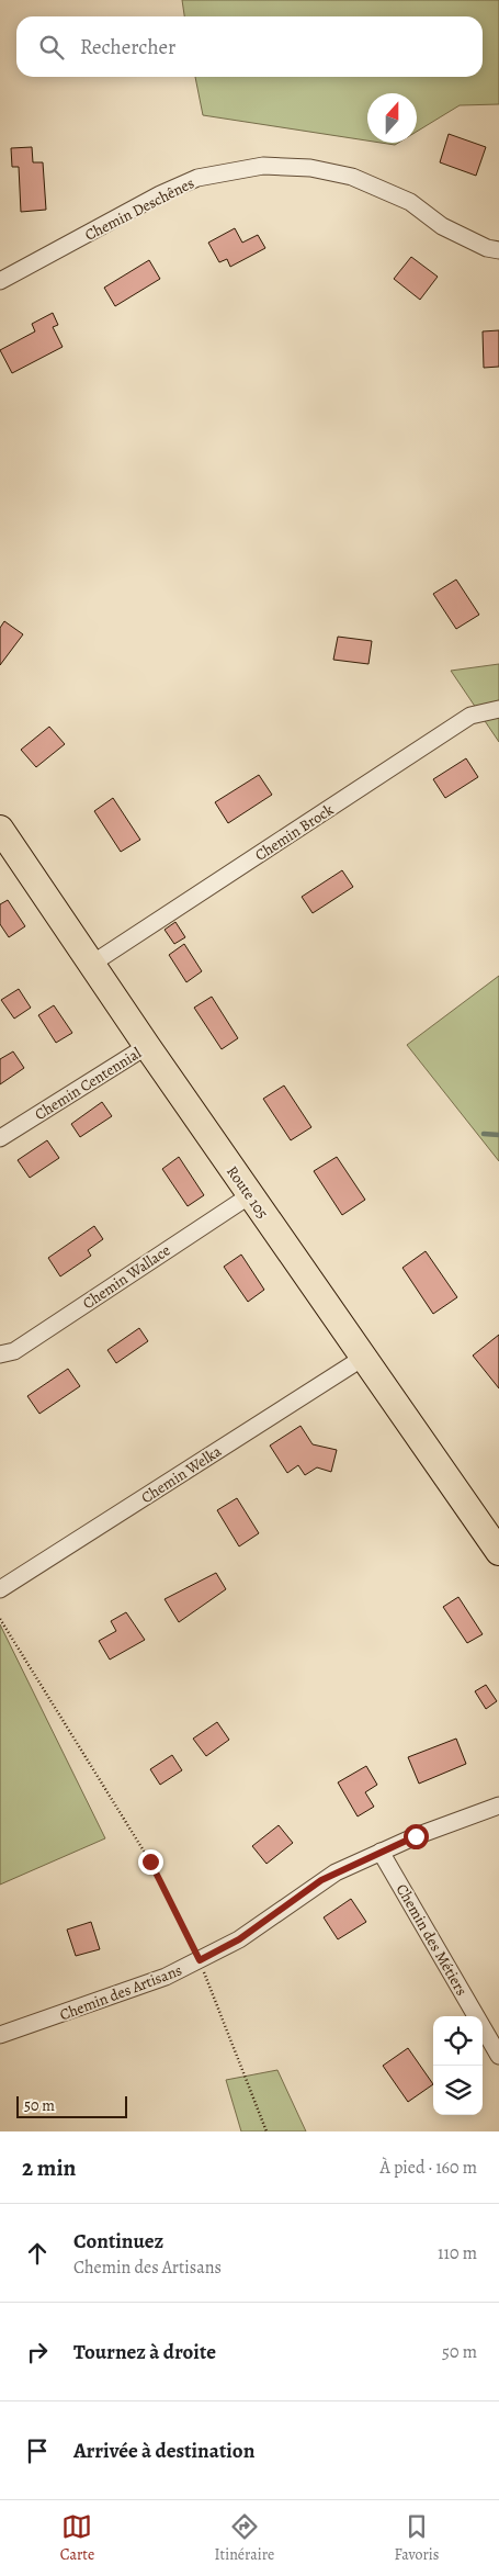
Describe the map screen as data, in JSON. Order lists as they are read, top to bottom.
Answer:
{
  "streets": {
    "main road": ["Route 105"],
    "street": [
      "Chemin Deschênes",
      "Chemin Brock",
      "Chemin Centennial",
      "Chemin Wallace",
      "Chemin Welka",
      "Chemin des Métiers",
      "Chemin des Artisans"
    ]
  },
  "crossings": [
    ["Chemin Brock", "Route 105"],
    ["Chemin Centennial", "Route 105"],
    ["Route 105", "Chemin Wallace"],
    ["Route 105", "Chemin Welka"],
    ["Chemin des Métiers", "Chemin des Artisans"]
  ],
  "scale_bar": "50 m",
  "north": "top",
  "page": {
    "search": "Rechercher",
    "scale": "50 m",
    "heading": ["2 min", "À pied · 160 m"],
    "list": [
      ["Continuez", "Chemin des Artisans", "110 m"],
      ["Tournez à droite", "50 m"],
      "Arrivée à destination"
    ],
    "nav": ["Carte", "Itinéraire", "Favoris"]
  }
}
